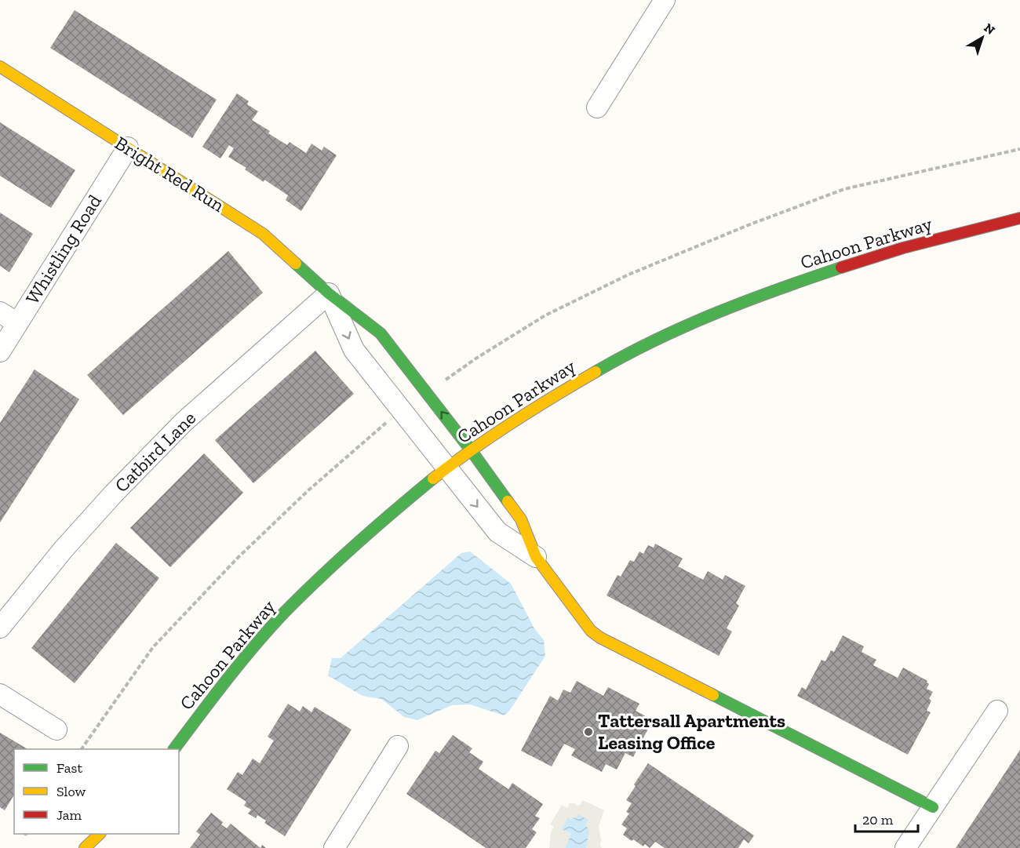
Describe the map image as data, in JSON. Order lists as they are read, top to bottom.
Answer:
{
  "streets": {
    "street": [
      "Bright Red Run",
      "Cahoon Parkway",
      "Whistling Road",
      "Catbird Lane"
    ]
  },
  "crossings": [
    ["Bright Red Run", "Cahoon Parkway"],
    ["Bright Red Run", "Whistling Road"],
    ["Bright Red Run", "Catbird Lane"]
  ],
  "places": ["Tattersall Apartments Leasing Office"],
  "legend": ["Fast", "Slow", "Jam"],
  "scale_bar": "20 m",
  "north": "top right"
}
